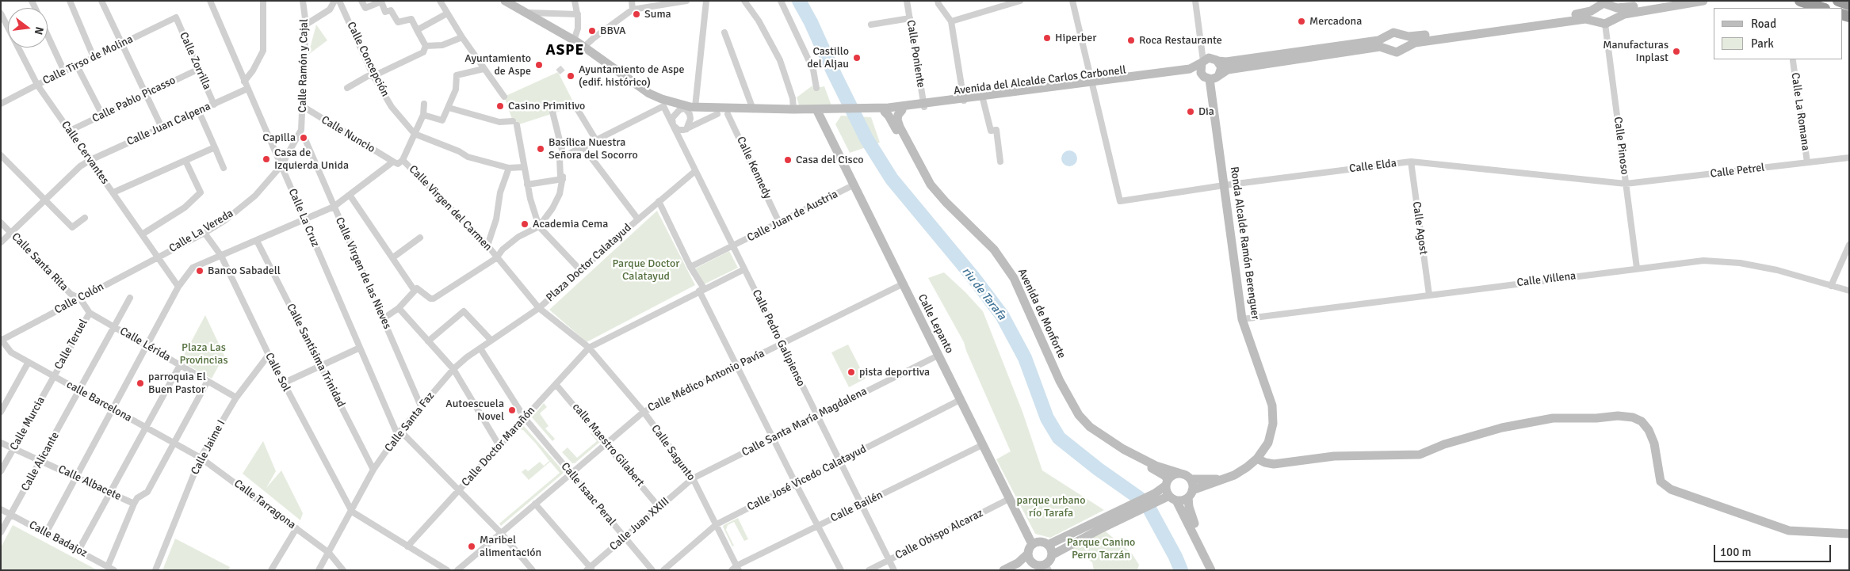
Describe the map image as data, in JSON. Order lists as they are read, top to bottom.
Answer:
{
  "streets": {
    "street": [
      "Calle Poniente",
      "Calle Concepción",
      "Calle Tirso de Molina",
      "Calle Zorrilla",
      "Calle Ramón y Cajal",
      "Avenida del Alcalde Carlos Carbonell",
      "Calle Pablo Picasso",
      "Calle La Romana",
      "Calle Juan Calpena",
      "Calle Nuncio",
      "Calle Pinoso",
      "Calle Cervantes",
      "Calle Elda",
      "Calle Kennedy",
      "Calle Petrel",
      "Calle Virgen del Carmen",
      "Calle Juan de Austria",
      "Calle La Cruz",
      "Calle Agost",
      "Calle La Vereda",
      "Ronda Alcalde Ramón Berenguer",
      "Calle Santa Rita",
      "Plaza Doctor Calatayud",
      "Calle Virgen de las Nieves",
      "Calle Villena",
      "Calle Colón",
      "Avenida de Monforte",
      "Calle Lepanto",
      "Calle Pedro Galipienso",
      "Calle Teruel",
      "Calle Lérida",
      "Calle Santísima Trinidad",
      "Calle Sol",
      "Calle Médico Antonio Pavía",
      "calle Barcelona",
      "Calle Santa Faz",
      "Calle Santa María Magdalena",
      "Calle Murcia",
      "calle Maestro Gilabert",
      "Calle Doctor Marañón",
      "Calle Jaime I",
      "Calle Sagunto",
      "Calle Alicante",
      "Calle José Vicedo Calatayud",
      "Calle Albacete",
      "Calle Isaac Peral",
      "Calle Tarragona",
      "Calle Bailén",
      "Calle Juan XXIII",
      "Calle Obispo Alcaraz",
      "Calle Badajoz"
    ]
  },
  "crossings": [
    ["Calle Poniente", "Avenida del Alcalde Carlos Carbonell"],
    ["Calle Tirso de Molina", "Calle Zorrilla"],
    ["Calle Tirso de Molina", "Calle Cervantes"],
    ["Calle Zorrilla", "Calle Pablo Picasso"],
    ["Calle Zorrilla", "Calle Juan Calpena"],
    ["Calle Ramón y Cajal", "Calle Nuncio"],
    ["Calle Ramón y Cajal", "Calle La Vereda"],
    ["Calle Ramón y Cajal", "Calle Virgen de las Nieves"],
    ["Avenida del Alcalde Carlos Carbonell", "Calle Elda"],
    ["Avenida del Alcalde Carlos Carbonell", "Ronda Alcalde Ramón Berenguer"],
    ["Avenida del Alcalde Carlos Carbonell", "Avenida de Monforte"],
    ["Calle Pablo Picasso", "Calle Cervantes"],
    ["Calle La Romana", "Calle Petrel"],
    ["Calle Juan Calpena", "Calle Cervantes"],
    ["Calle Juan Calpena", "Calle La Cruz"],
    ["Calle Juan Calpena", "Calle Santa Rita"],
    ["Calle Pinoso", "Calle Elda"],
    ["Calle Pinoso", "Calle Petrel"],
    ["Calle Pinoso", "Calle Villena"],
    ["Calle Cervantes", "Calle La Vereda"],
    ["Calle Cervantes", "Calle Colón"],
    ["Calle Elda", "Calle Petrel"],
    ["Calle Elda", "Calle Agost"],
    ["Calle Elda", "Ronda Alcalde Ramón Berenguer"],
    ["Calle Kennedy", "Calle Juan de Austria"],
    ["Calle Virgen del Carmen", "Plaza Doctor Calatayud"],
    ["Calle Virgen del Carmen", "Calle Santa Faz"],
    ["Calle Juan de Austria", "Calle Lepanto"],
    ["Calle Juan de Austria", "Calle Pedro Galipienso"],
    ["Calle La Cruz", "Calle La Vereda"],
    ["Calle La Cruz", "Calle Santa Faz"],
    ["Calle Agost", "Calle Villena"],
    ["Calle La Vereda", "Calle Virgen de las Nieves"],
    ["Calle La Vereda", "Calle Colón"],
    ["Calle La Vereda", "Calle Sol"],
    ["Ronda Alcalde Ramón Berenguer", "Calle Villena"],
    ["Ronda Alcalde Ramón Berenguer", "Avenida de Monforte"],
    ["Calle Santa Rita", "Calle Colón"],
    ["Calle Santa Rita", "Calle Lérida"],
    ["Plaza Doctor Calatayud", "Calle Pedro Galipienso"],
    ["Plaza Doctor Calatayud", "Calle Santa Faz"],
    ["Plaza Doctor Calatayud", "Calle Doctor Marañón"],
    ["Plaza Doctor Calatayud", "Calle Sagunto"],
    ["Calle Virgen de las Nieves", "Calle Santa Faz"],
    ["Calle Colón", "Calle Lérida"],
    ["Calle Colón", "calle Barcelona"],
    ["Calle Lepanto", "Calle Médico Antonio Pavía"],
    ["Calle Lepanto", "Calle Santa María Magdalena"],
    ["Calle Lepanto", "Calle José Vicedo Calatayud"],
    ["Calle Lepanto", "Calle Bailén"],
    ["Calle Lepanto", "Calle Obispo Alcaraz"],
    ["Calle Pedro Galipienso", "Calle Médico Antonio Pavía"],
    ["Calle Pedro Galipienso", "Calle Santa María Magdalena"],
    ["Calle Pedro Galipienso", "Calle José Vicedo Calatayud"],
    ["Calle Pedro Galipienso", "Calle Bailén"],
    ["Calle Pedro Galipienso", "Calle Obispo Alcaraz"],
    ["Calle Teruel", "Calle Lérida"],
    ["Calle Teruel", "calle Barcelona"],
    ["Calle Teruel", "Calle Murcia"],
    ["Calle Lérida", "Calle Jaime I"],
    ["Calle Lérida", "Calle Alicante"],
    ["Calle Santísima Trinidad", "Calle Santa Faz"],
    ["Calle Sol", "Calle Santa Faz"],
    ["Calle Sol", "Calle Jaime I"],
    ["Calle Médico Antonio Pavía", "calle Maestro Gilabert"],
    ["Calle Médico Antonio Pavía", "Calle Sagunto"],
    ["Calle Médico Antonio Pavía", "Calle Isaac Peral"],
    ["calle Barcelona", "Calle Murcia"],
    ["calle Barcelona", "Calle Jaime I"],
    ["calle Barcelona", "Calle Alicante"],
    ["calle Barcelona", "Calle Tarragona"],
    ["Calle Santa Faz", "Calle Isaac Peral"],
    ["Calle Santa Faz", "Calle Tarragona"],
    ["Calle Santa María Magdalena", "Calle Sagunto"],
    ["Calle Santa María Magdalena", "Calle Juan XXIII"],
    ["Calle Murcia", "Calle Albacete"],
    ["calle Maestro Gilabert", "Calle Doctor Marañón"],
    ["calle Maestro Gilabert", "Calle Juan XXIII"],
    ["Calle Doctor Marañón", "Calle Sagunto"],
    ["Calle Doctor Marañón", "Calle Isaac Peral"],
    ["Calle Jaime I", "Calle Tarragona"],
    ["Calle Sagunto", "Calle José Vicedo Calatayud"],
    ["Calle Sagunto", "Calle Bailén"],
    ["Calle Sagunto", "Calle Juan XXIII"],
    ["Calle Alicante", "Calle Albacete"],
    ["Calle Alicante", "Calle Badajoz"],
    ["Calle Isaac Peral", "Calle Juan XXIII"]
  ],
  "districts": ["ASPE"],
  "water": ["riu de Tarafa"],
  "parks": [
    "Parque Doctor Calatayud",
    "Plaza Las Provincias",
    "parque urbano río Tarafa",
    "Parque Canino Perro Tarzán"
  ],
  "places": [
    "Suma",
    "Mercadona",
    "BBVA",
    "Hiperber",
    "Roca Restaurante",
    "Manufacturas Inplast",
    "Castillo del Aljau",
    "Ayuntamiento de Aspe",
    "Ayuntamiento de Aspe (edif. histórico)",
    "Casino Primitivo",
    "Dia",
    "Capilla",
    "Basílica Nuestra Señora del Socorro",
    "Casa de Izquierda Unida",
    "Casa del Cisco",
    "Academia Cema",
    "Banco Sabadell",
    "pista deportiva",
    "parroquia El Buen Pastor",
    "Autoescuela Novel",
    "Maribel alimentación"
  ],
  "legend": ["Road", "Park"],
  "scale_bar": "100 m",
  "north": "right"
}
